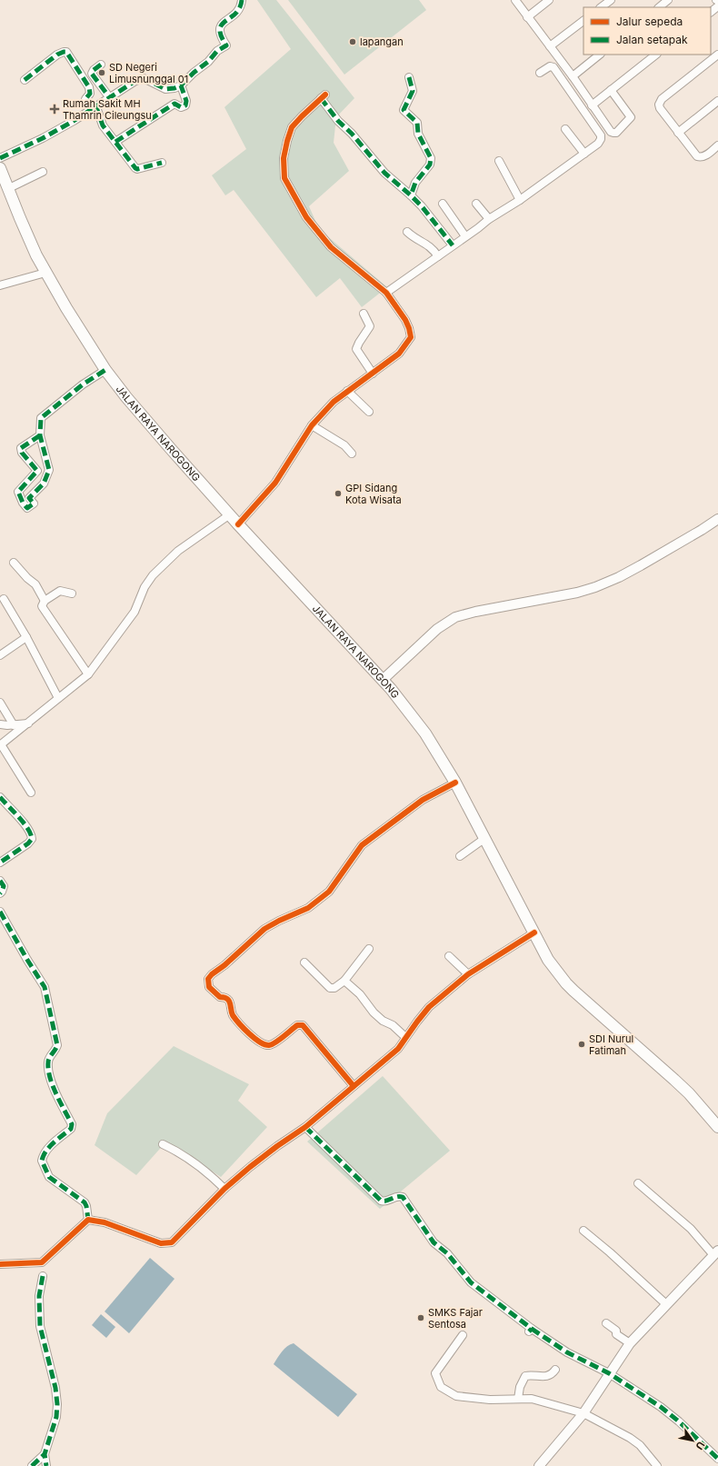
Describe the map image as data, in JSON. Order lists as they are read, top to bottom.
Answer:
{
  "streets": {
    "main road": ["JALAN RAYA NAROGONG"]
  },
  "places": {
    "other": [
      "lapangan",
      "SD Negeri Limusnunggal 01",
      "GPI Sidang Kota Wisata",
      "SDI Nurul Fatimah",
      "SMKS Fajar Sentosa"
    ],
    "health": ["Rumah Sakit MH Thamrin Cileungsu"]
  },
  "legend": ["Jalur sepeda", "Jalan setapak"],
  "north": "bottom right"
}
